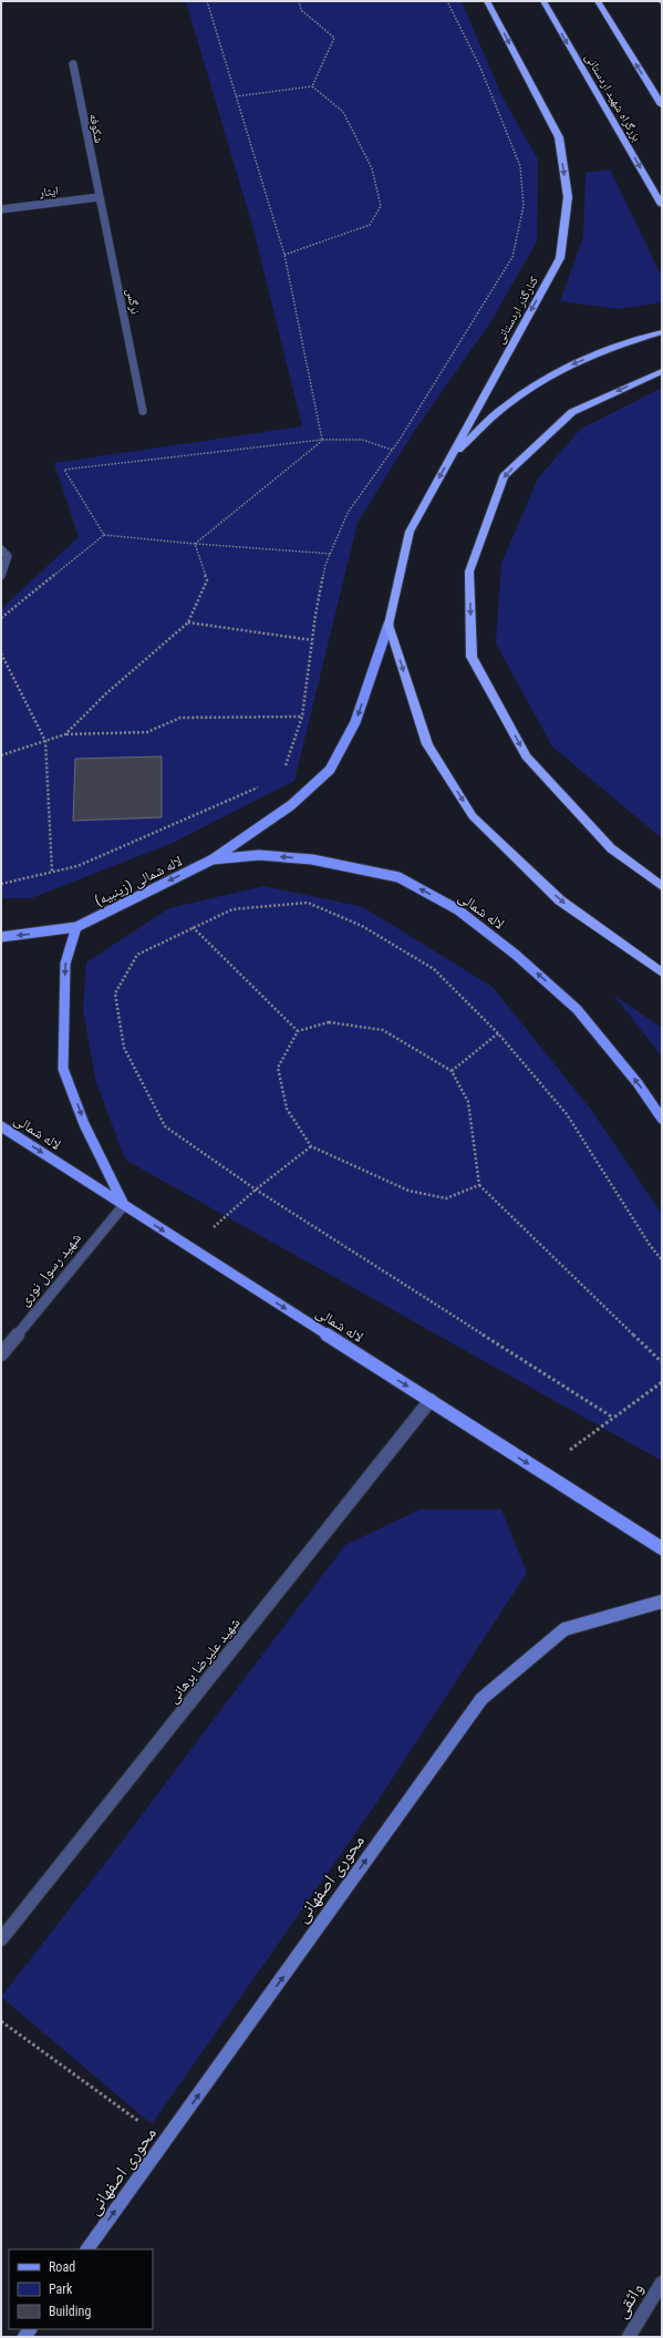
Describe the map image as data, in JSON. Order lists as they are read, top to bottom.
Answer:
{
  "streets": {
    "highway": ["بزرگراه شهید اردستانی", "کنارگذر اردستانی"],
    "main road": ["لاله شمالی (زینبیه)", "لاله شمالی", "محوری اصفهانی"],
    "street": [
      "شکوفه",
      "ایثار",
      "نرگس",
      "شهید رسول نوری",
      "شهید علیرضا برهانی",
      "واثقی"
    ]
  },
  "crossings": [
    ["شکوفه", "ایثار"],
    ["شکوفه", "نرگس"],
    ["ایثار", "نرگس"],
    ["لاله شمالی (زینبیه)", "لاله شمالی"],
    ["لاله شمالی", "شهید رسول نوری"],
    ["لاله شمالی", "شهید علیرضا برهانی"]
  ],
  "one_way": ["کنارگذر اردستانی", "لاله شمالی (زینبیه)", "محوری اصفهانی"],
  "legend": ["Road", "Park", "Building"]
}
